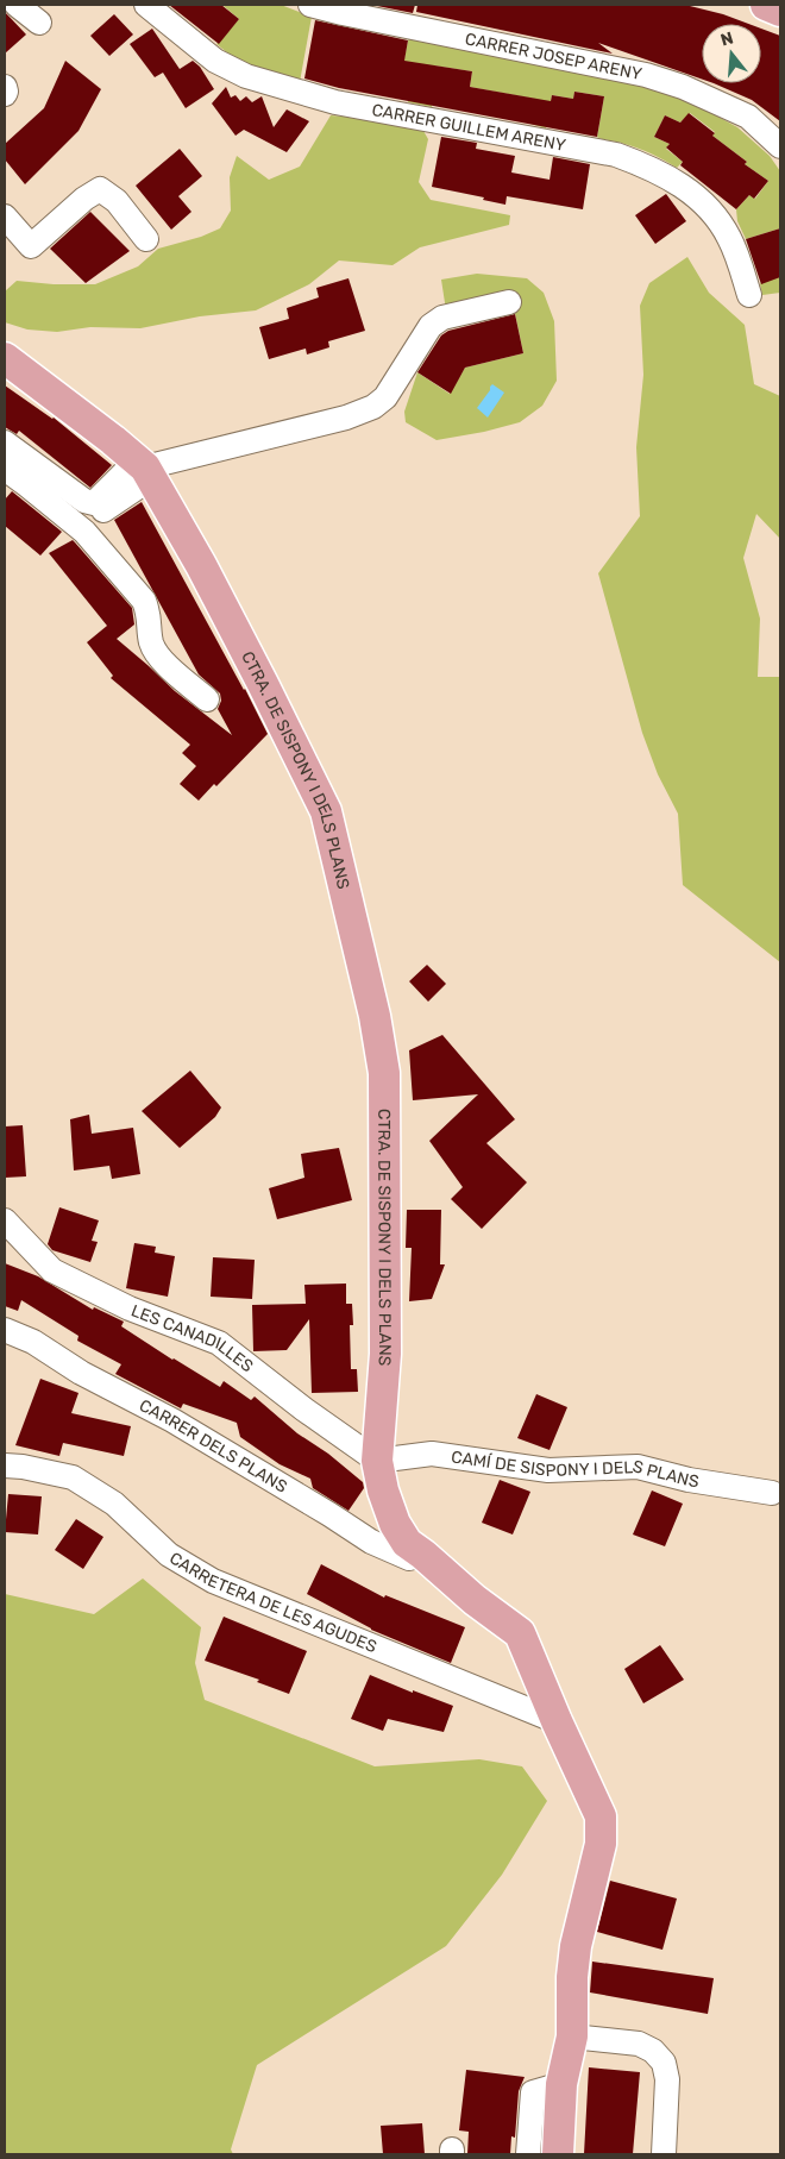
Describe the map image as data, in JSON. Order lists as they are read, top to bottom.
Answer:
{
  "streets": {
    "main road": ["CTRA. DE SISPONY I DELS PLANS"],
    "street": [
      "CARRER JOSEP ARENY",
      "CARRER GUILLEM ARENY",
      "LES CANADILLES",
      "CARRER DELS PLANS",
      "CAMÍ DE SISPONY I DELS PLANS",
      "CARRETERA DE LES AGUDES"
    ]
  },
  "crossings": [
    ["CTRA. DE SISPONY I DELS PLANS", "LES CANADILLES"],
    ["CTRA. DE SISPONY I DELS PLANS", "CARRER DELS PLANS"],
    ["CTRA. DE SISPONY I DELS PLANS", "CAMÍ DE SISPONY I DELS PLANS"],
    ["CTRA. DE SISPONY I DELS PLANS", "CARRETERA DE LES AGUDES"],
    ["LES CANADILLES", "CAMÍ DE SISPONY I DELS PLANS"]
  ],
  "north": "top"
}
